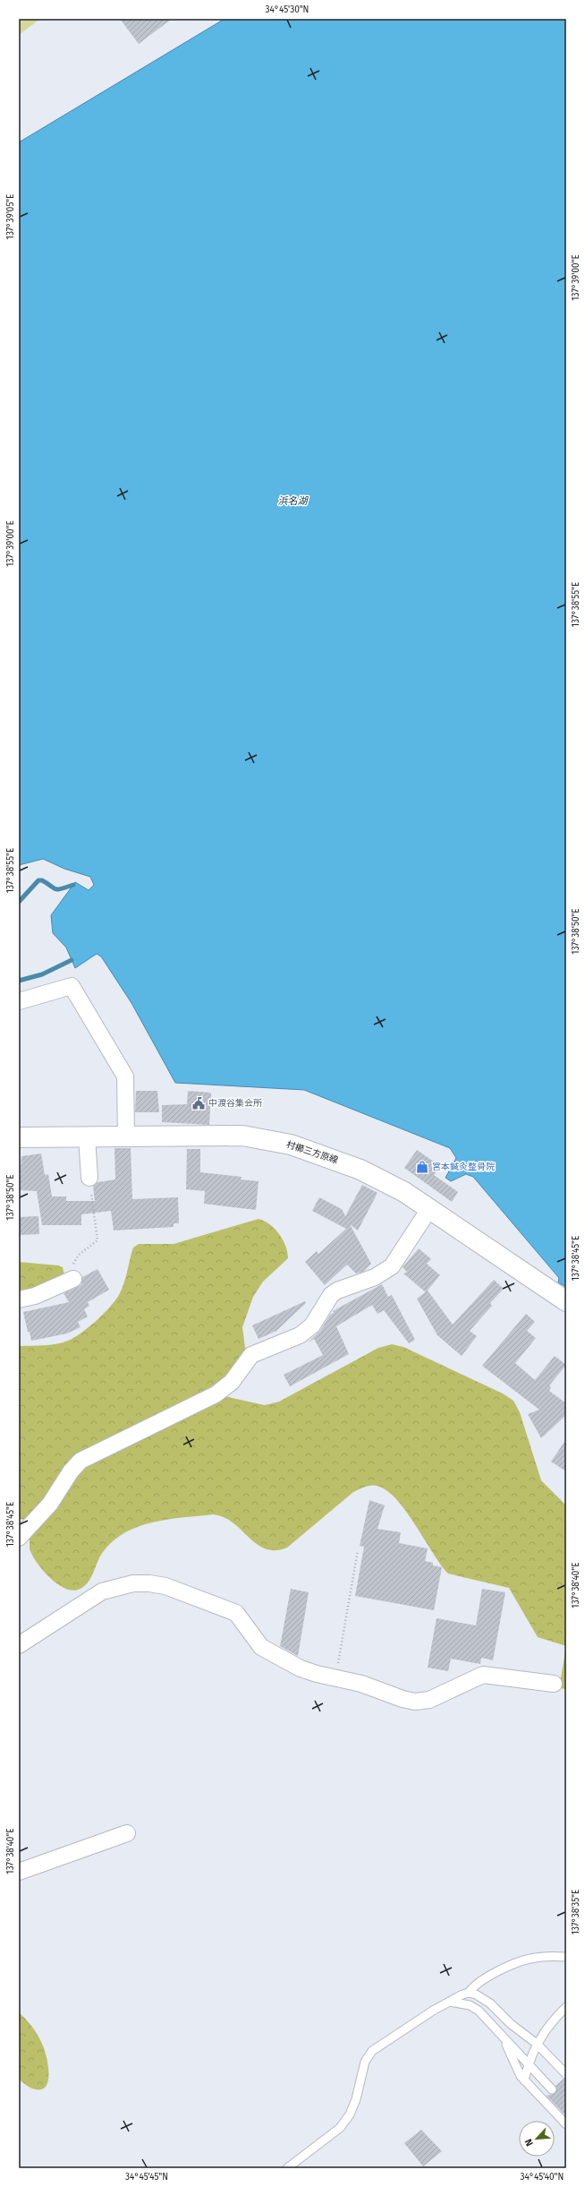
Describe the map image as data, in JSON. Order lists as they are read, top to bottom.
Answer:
{
  "streets": {
    "main road": ["村櫛三方原線"]
  },
  "water": ["浜名湖"],
  "places": {
    "public building": ["中渡谷集会所"],
    "shop": ["宮本鍼灸整骨院"]
  },
  "north": "bottom left",
  "coordinates": [
    "34°45'30\"N",
    "137°39'05\"E",
    "137°39'00\"E",
    "137°38'55\"E",
    "137°38'50\"E",
    "137°38'45\"E",
    "137°38'40\"E",
    "137°38'35\"E",
    "34°45'45\"N",
    "34°45'40\"N"
  ]
}
